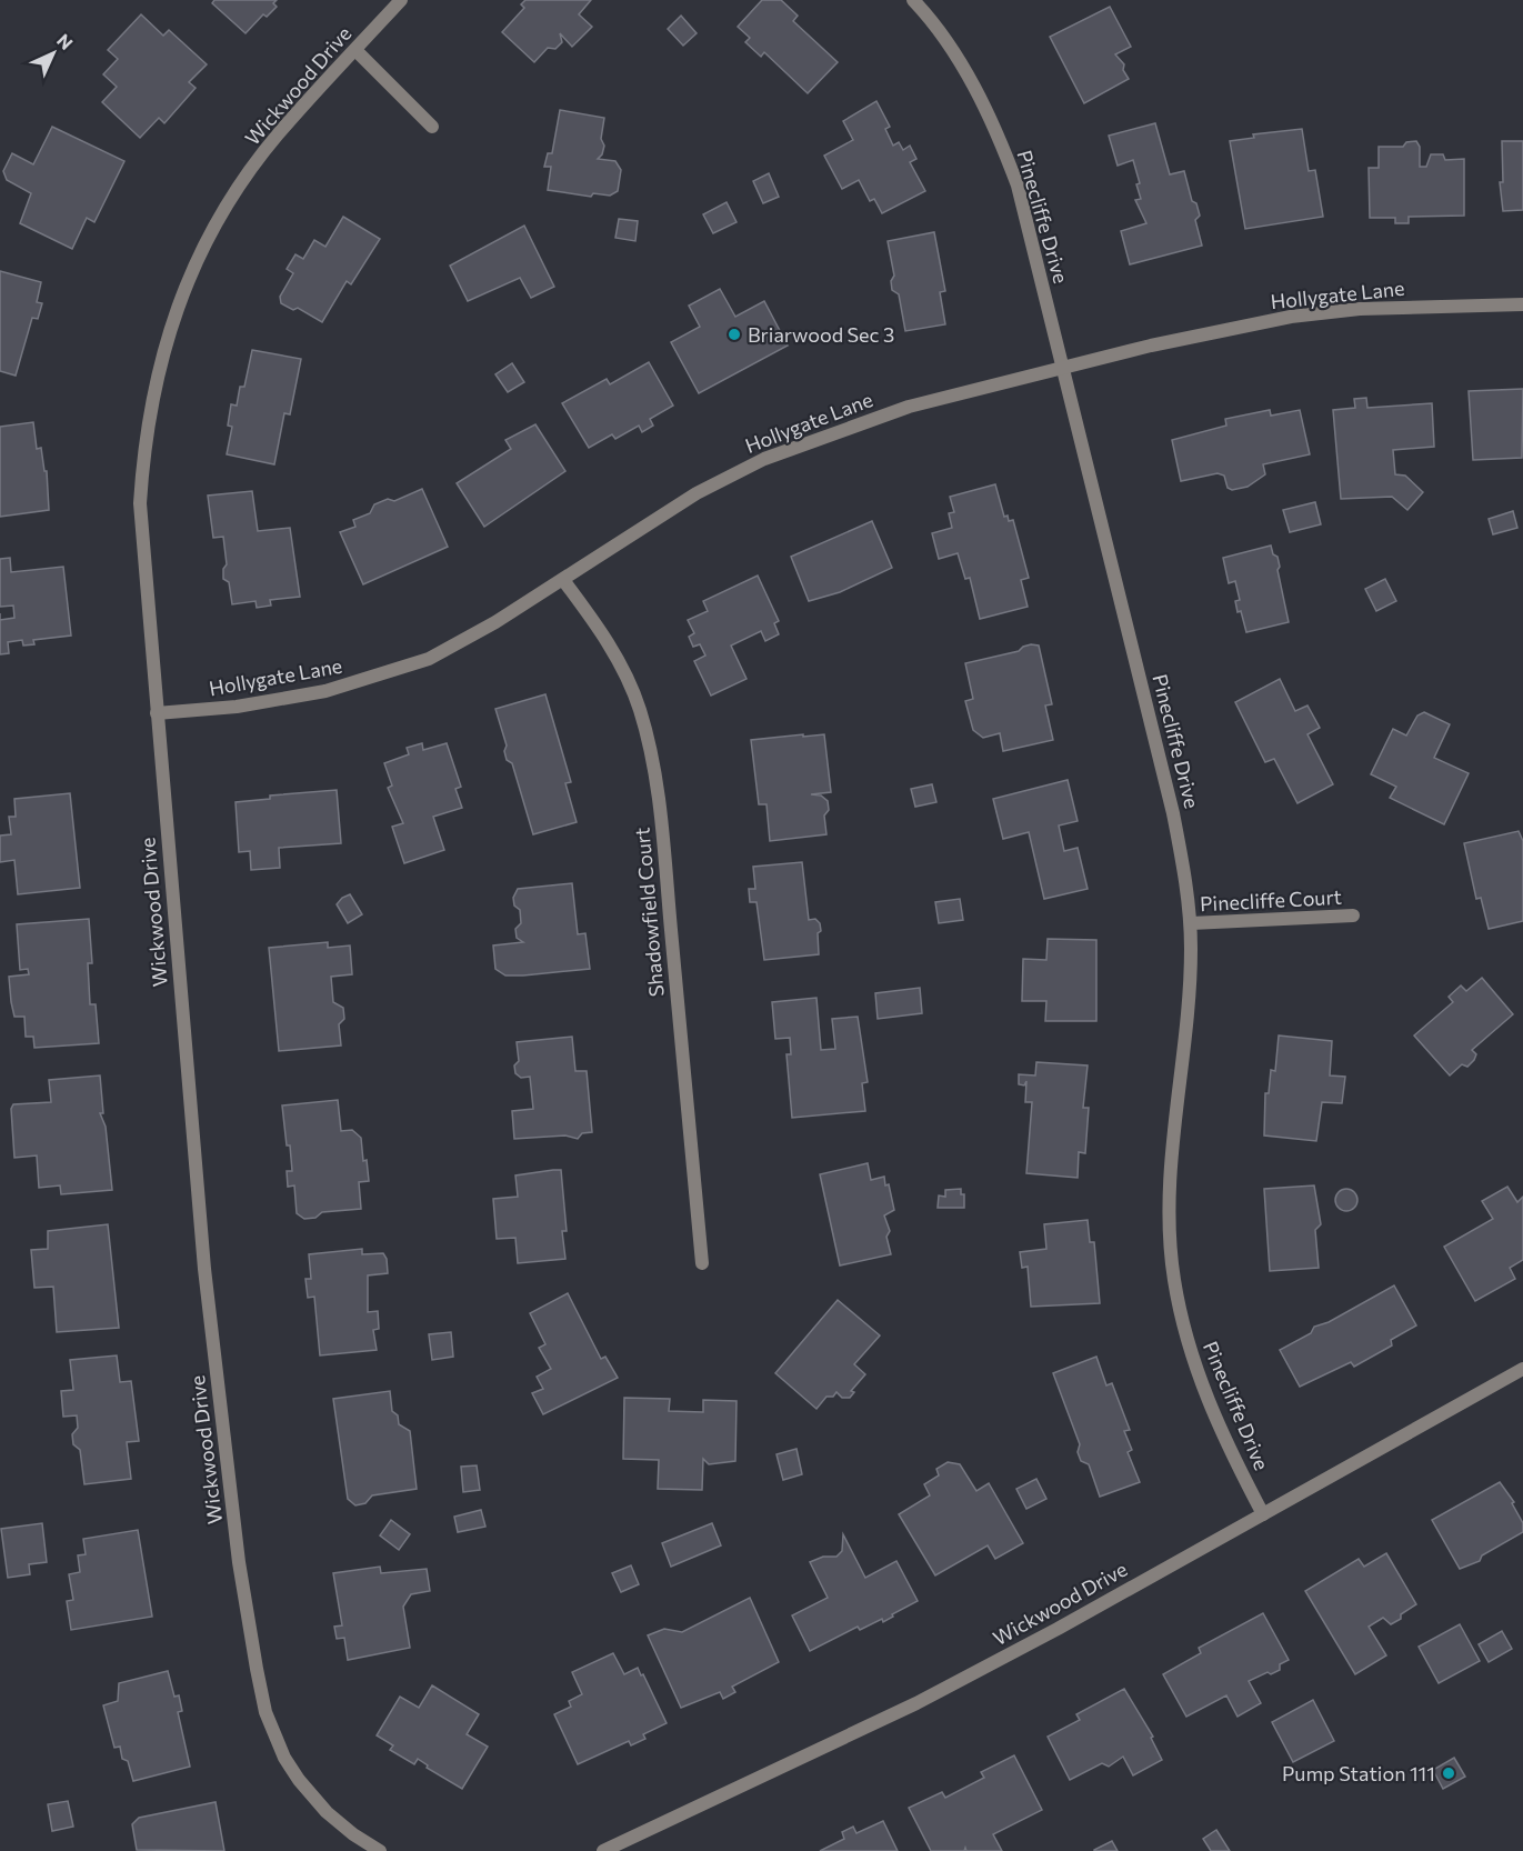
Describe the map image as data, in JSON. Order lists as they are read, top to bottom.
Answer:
{
  "streets": {
    "street": [
      "Wickwood Drive",
      "Pinecliffe Drive",
      "Hollygate Lane",
      "Pinecliffe Court",
      "Shadowfield Court"
    ]
  },
  "crossings": [
    ["Wickwood Drive", "Pinecliffe Drive"],
    ["Wickwood Drive", "Hollygate Lane"],
    ["Pinecliffe Drive", "Hollygate Lane"],
    ["Pinecliffe Drive", "Pinecliffe Court"],
    ["Hollygate Lane", "Shadowfield Court"]
  ],
  "places": ["Briarwood Sec 3", "Pump Station 111"],
  "north": "top right"
}
